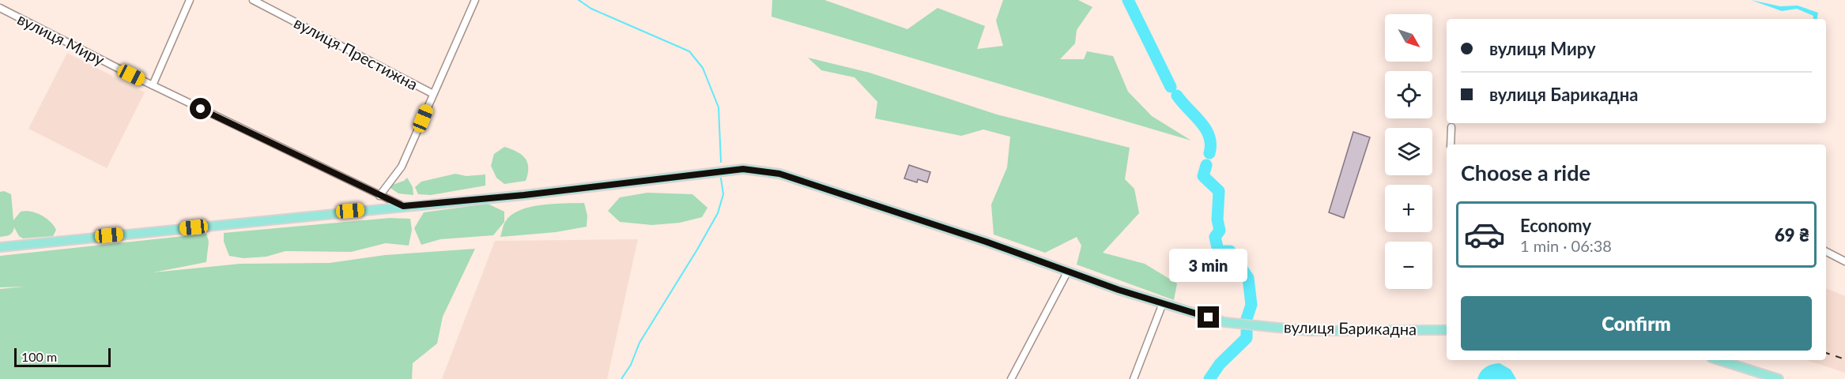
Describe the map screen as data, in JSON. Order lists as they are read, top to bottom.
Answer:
{
  "streets": {
    "main road": ["вулиця Барикадна"],
    "street": ["вулиця Миру", "вулиця Престижна"]
  },
  "crossings": [
    ["вулиця Миру", "вулиця Барикадна"]
  ],
  "scale_bar": "100 m",
  "north": "bottom right",
  "page": {
    "map_buttons": ["+", "−"],
    "banner": ["вулиця Миру", "вулиця Барикадна"],
    "heading": "Choose a ride",
    "list": [
      {
        "name": "Economy",
        "note": "1 min · 06:38",
        "value": "69 ₴"
      }
    ],
    "bubble": "3 min",
    "buttons": "Confirm",
    "scale": "100 m"
  }
}
